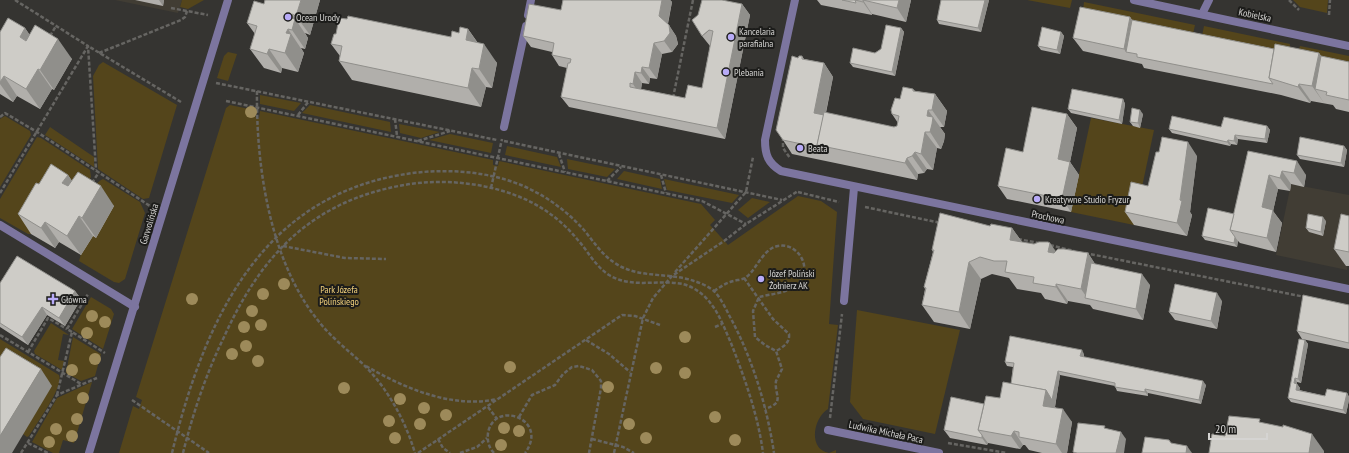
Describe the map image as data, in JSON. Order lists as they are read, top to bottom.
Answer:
{
  "streets": {
    "street": [
      "Kobielska",
      "Prochowa",
      "Garwolińska",
      "Ludwika Michała Paca"
    ]
  },
  "parks": ["Park Józefa Polińskiego"],
  "places": {
    "other": [
      "Ocean Urody",
      "Kancelaria parafialna",
      "Plebania",
      "Beata",
      "Kreatywne Studio Fryzur",
      "Józef Poliński Żołnierz AK"
    ],
    "health": ["Główna"]
  },
  "scale_bar": "20 m"
}
